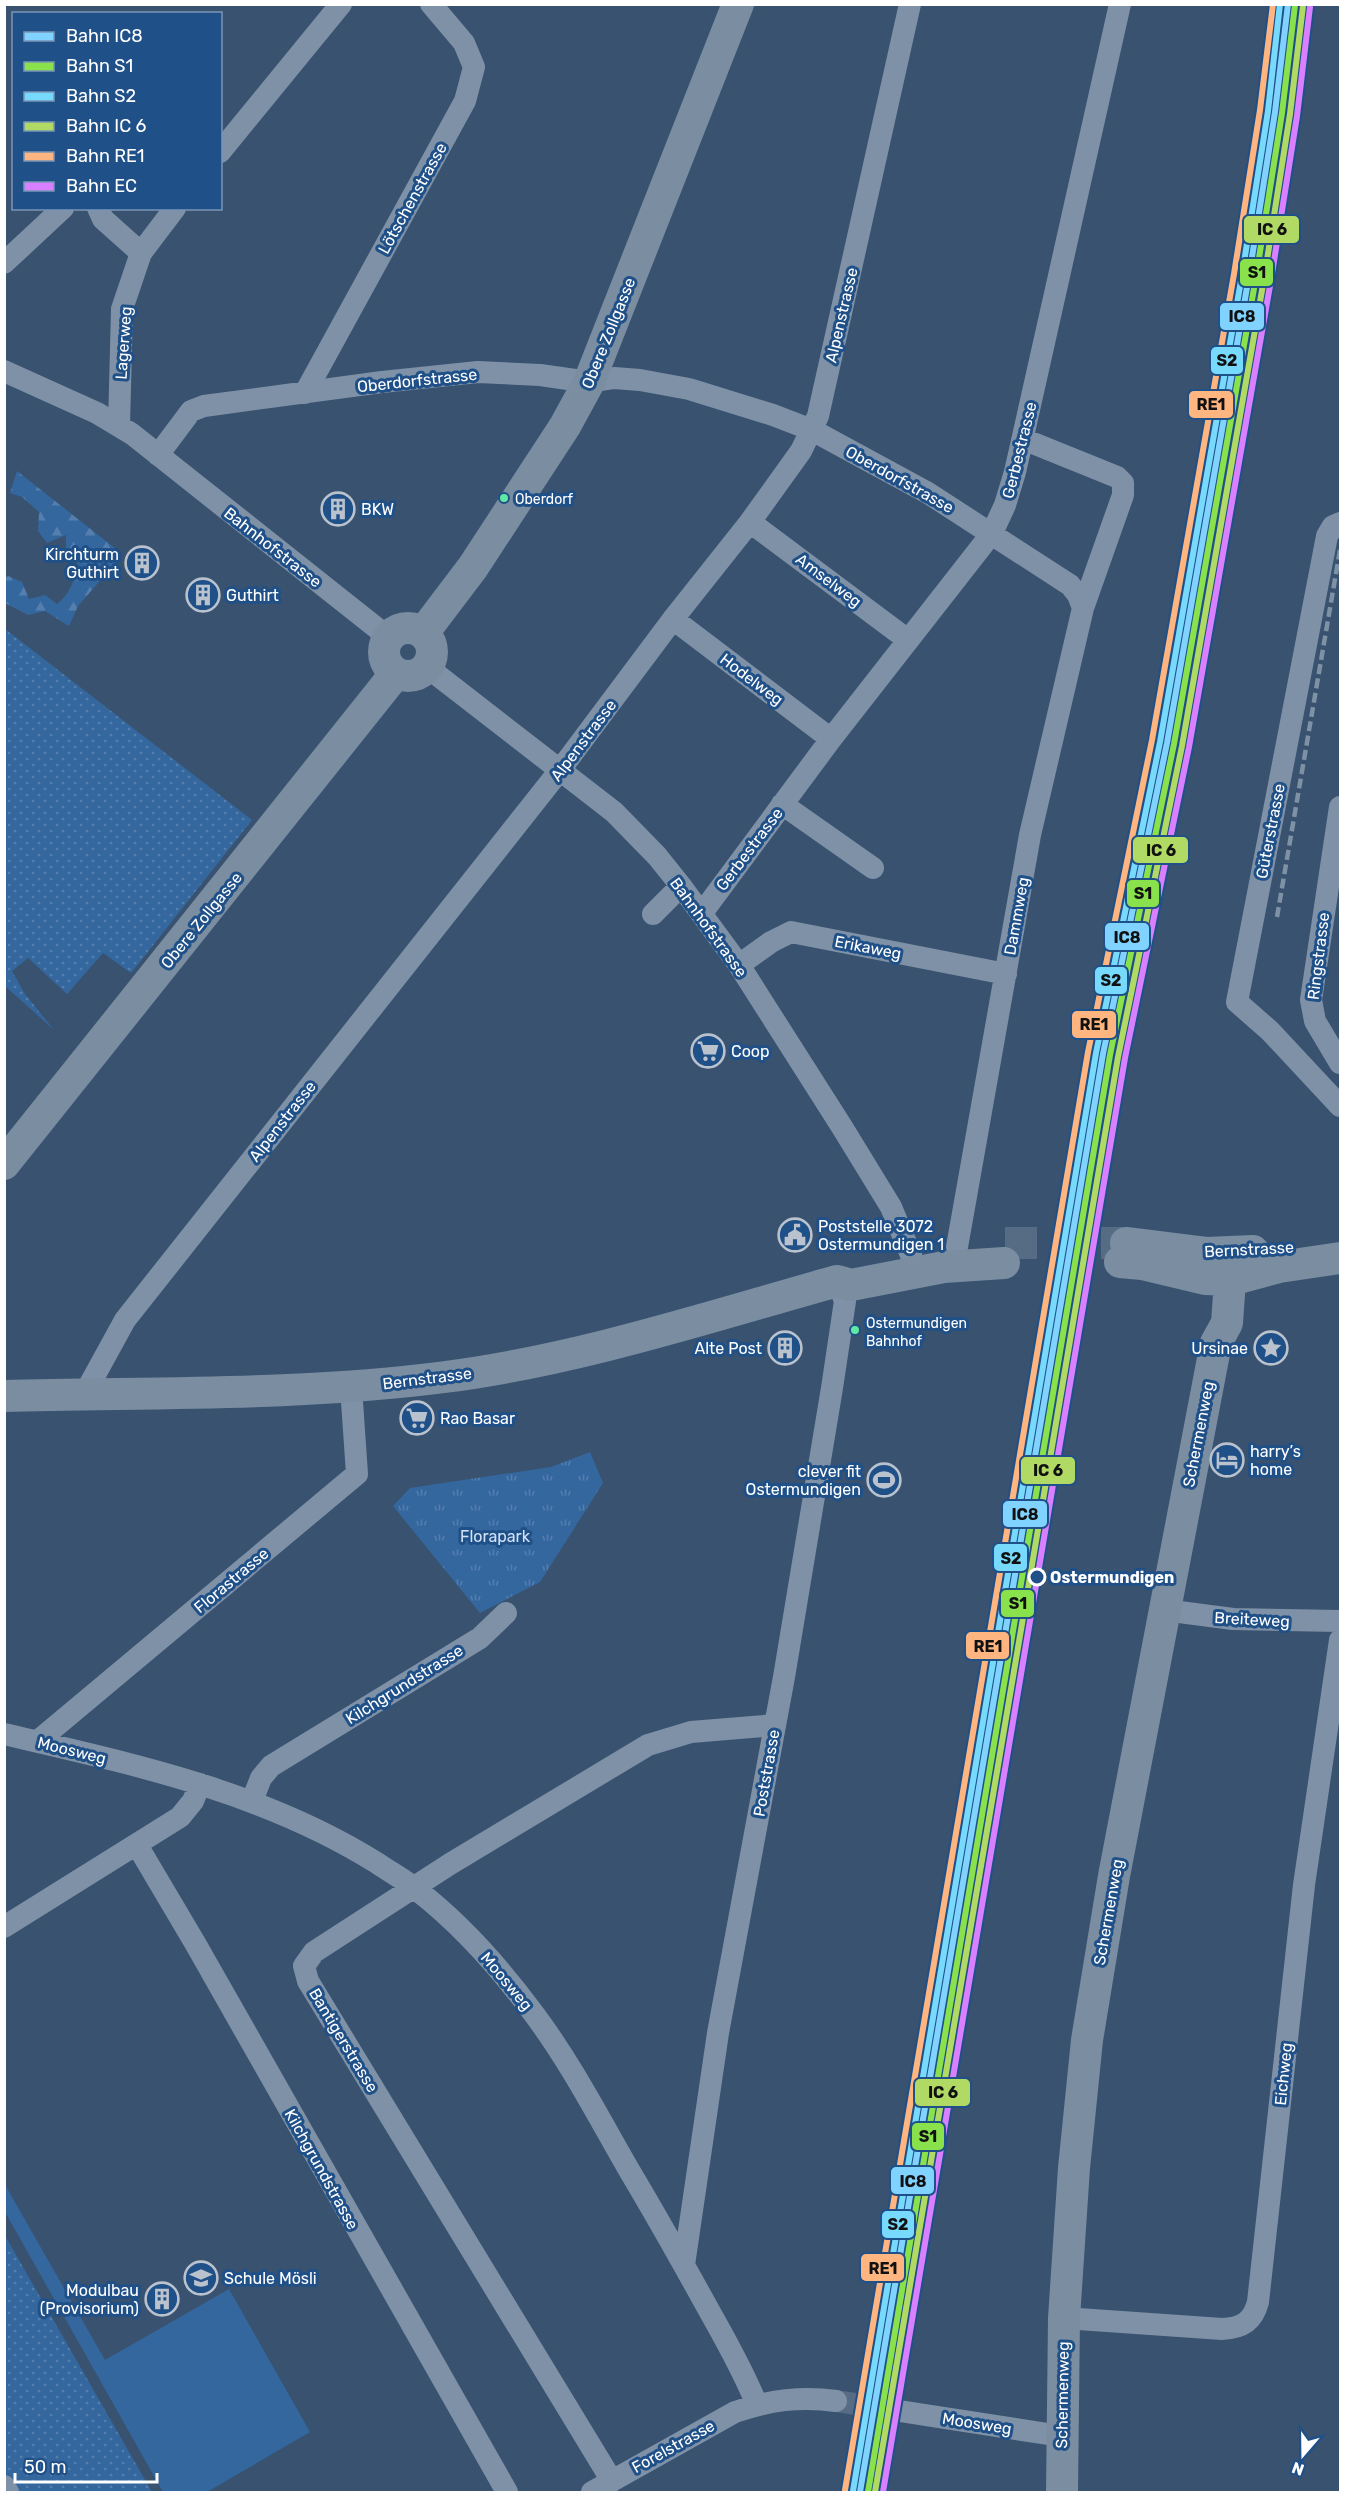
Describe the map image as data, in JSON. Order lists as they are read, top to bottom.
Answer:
{
  "streets": {
    "street": [
      "Lötschenstrasse",
      "Alpenstrasse",
      "Obere Zollgasse",
      "Lagerweg",
      "Oberdorfstrasse",
      "Gerbestrasse",
      "Bahnhofstrasse",
      "Amselweg",
      "Hodelweg",
      "Güterstrasse",
      "Dammweg",
      "Erikaweg",
      "Ringstrasse",
      "Bernstrasse",
      "Schermenweg",
      "Florastrasse",
      "Breiteweg",
      "Kilchgrundstrasse",
      "Moosweg",
      "Poststrasse",
      "Bantigerstrasse",
      "Eichweg",
      "Forelstrasse"
    ]
  },
  "crossings": [
    ["Lötschenstrasse", "Oberdorfstrasse"],
    ["Alpenstrasse", "Oberdorfstrasse"],
    ["Alpenstrasse", "Bahnhofstrasse"],
    ["Alpenstrasse", "Amselweg"],
    ["Alpenstrasse", "Hodelweg"],
    ["Alpenstrasse", "Bernstrasse"],
    ["Obere Zollgasse", "Oberdorfstrasse"],
    ["Obere Zollgasse", "Bahnhofstrasse"],
    ["Oberdorfstrasse", "Gerbestrasse"],
    ["Oberdorfstrasse", "Bahnhofstrasse"],
    ["Oberdorfstrasse", "Dammweg"],
    ["Gerbestrasse", "Bahnhofstrasse"],
    ["Gerbestrasse", "Amselweg"],
    ["Gerbestrasse", "Hodelweg"],
    ["Gerbestrasse", "Dammweg"],
    ["Bahnhofstrasse", "Erikaweg"],
    ["Bahnhofstrasse", "Bernstrasse"],
    ["Dammweg", "Erikaweg"],
    ["Dammweg", "Bernstrasse"],
    ["Bernstrasse", "Schermenweg"],
    ["Bernstrasse", "Florastrasse"],
    ["Bernstrasse", "Poststrasse"],
    ["Schermenweg", "Breiteweg"],
    ["Schermenweg", "Moosweg"],
    ["Schermenweg", "Eichweg"],
    ["Florastrasse", "Moosweg"],
    ["Kilchgrundstrasse", "Moosweg"],
    ["Moosweg", "Poststrasse"],
    ["Moosweg", "Bantigerstrasse"],
    ["Moosweg", "Forelstrasse"],
    ["Poststrasse", "Bantigerstrasse"],
    ["Bantigerstrasse", "Forelstrasse"]
  ],
  "parks": ["Florapark"],
  "places": {
    "other": ["Oberdorf", "Ostermundigen Bahnhof", "Ostermundigen"],
    "building": [
      "BKW",
      "Kirchturm Guthirt",
      "Guthirt",
      "Alte Post",
      "Modulbau (Provisorium)"
    ],
    "supermarket": ["Coop", "Rao Basar"],
    "public building": ["Poststelle 3072 Ostermundigen 1"],
    "place": ["Ursinae"],
    "hotel": ["harry’s home"],
    "sports": ["clever fit Ostermundigen"],
    "school or university": ["Schule Mösli"]
  },
  "lines": [
    "rail line IC8",
    "rail line S2",
    "rail line RE1",
    "rail line S1",
    "rail line EC"
  ],
  "legend": [
    "Bahn IC8",
    "Bahn S1",
    "Bahn S2",
    "Bahn IC 6",
    "Bahn RE1",
    "Bahn EC"
  ],
  "scale_bar": "50 m",
  "north": "bottom"
}
